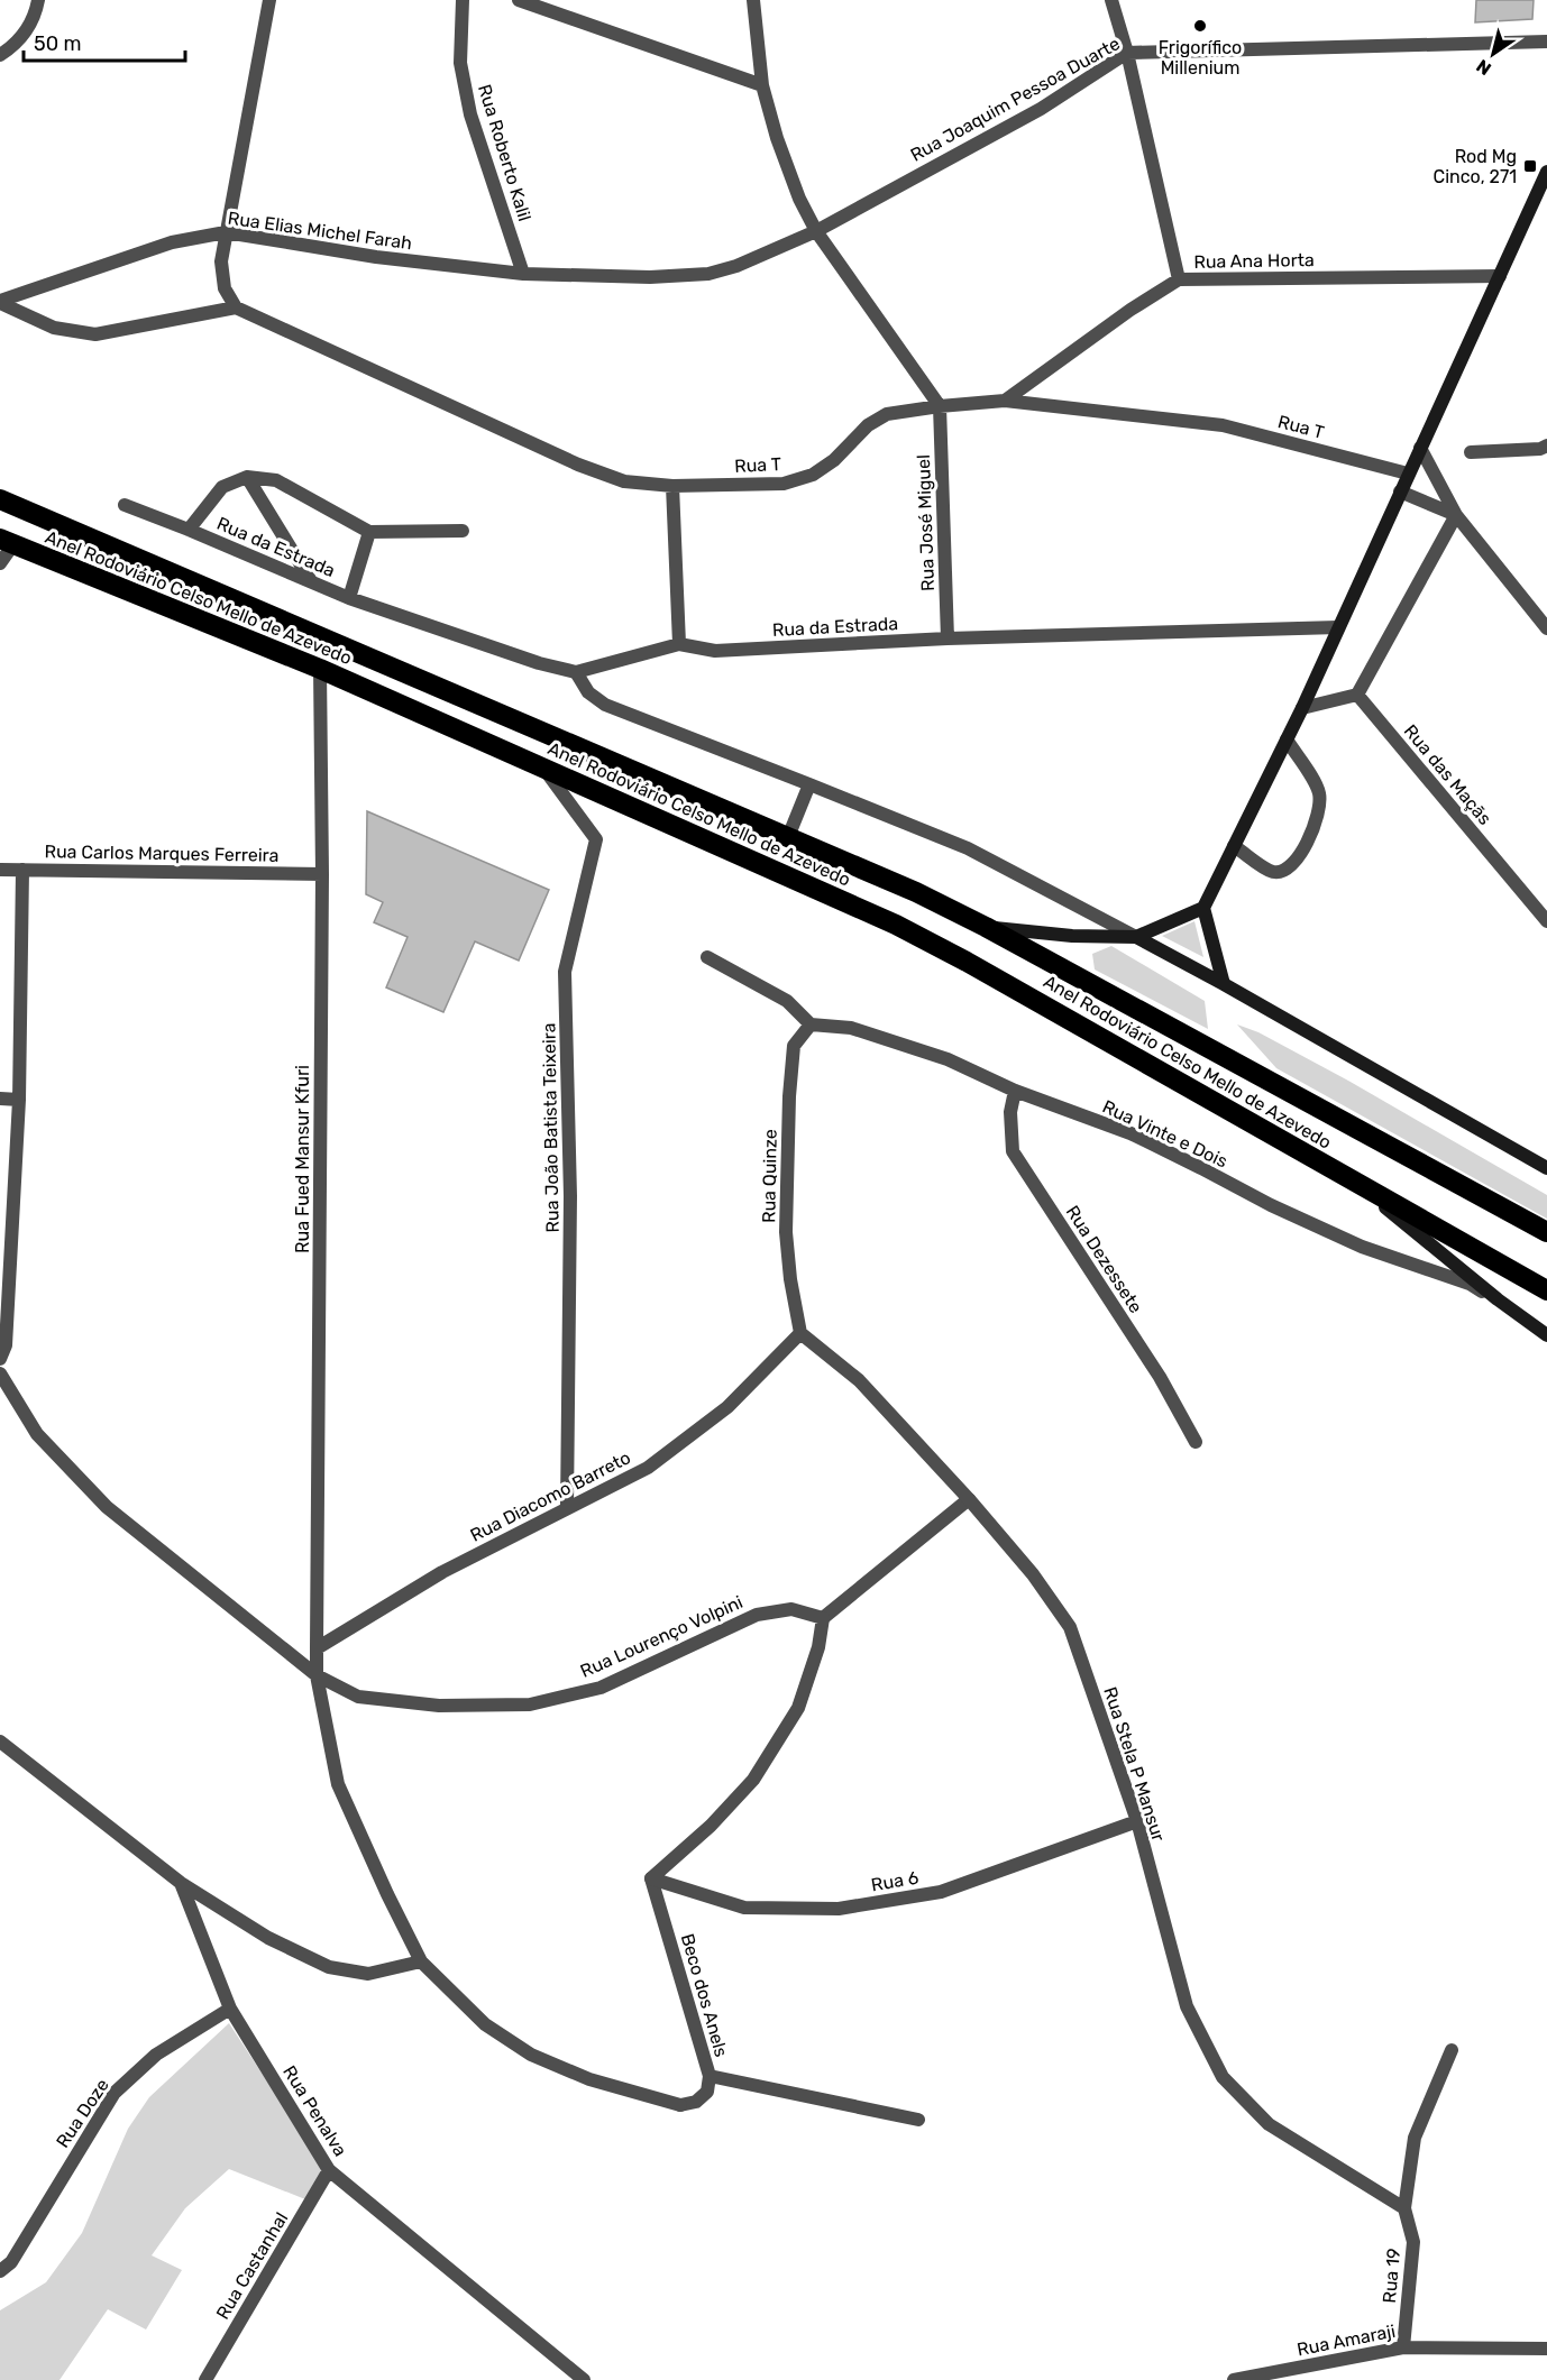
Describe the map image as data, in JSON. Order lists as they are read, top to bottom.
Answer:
{
  "streets": {
    "highway": ["Anel Rodoviário Celso Mello de Azevedo"],
    "street": [
      "Rua Joaquim Pessoa Duarte",
      "Rua Roberto Kalil",
      "Rua Elias Michel Farah",
      "Rua Ana Horta",
      "Rua T",
      "Rua José Miguel",
      "Rua da Estrada",
      "Rua das Maçãs",
      "Rua Carlos Marques Ferreira",
      "Rua João Batista Teixeira",
      "Rua Vinte e Dois",
      "Rua Fued Mansur Kfuri",
      "Rua Quinze",
      "Rua Dezessete",
      "Rua Diacomo Barreto",
      "Rua Lourenço Volpini",
      "Rua Stela P Mansur",
      "Rua 6",
      "Beco dos Anels",
      "Rua Penalva",
      "Rua Doze",
      "Rua Castanhal",
      "Rua 19",
      "Rua Amaraji"
    ]
  },
  "crossings": [
    ["Rua Joaquim Pessoa Duarte", "Rua Roberto Kalil"],
    ["Rua Joaquim Pessoa Duarte", "Rua Elias Michel Farah"],
    ["Rua Roberto Kalil", "Rua Elias Michel Farah"],
    ["Rua Ana Horta", "Rua T"],
    ["Rua T", "Rua José Miguel"],
    ["Rua José Miguel", "Rua da Estrada"],
    ["Anel Rodoviário Celso Mello de Azevedo", "Rua João Batista Teixeira"],
    ["Anel Rodoviário Celso Mello de Azevedo", "Rua Vinte e Dois"],
    ["Anel Rodoviário Celso Mello de Azevedo", "Rua Fued Mansur Kfuri"],
    ["Rua Carlos Marques Ferreira", "Rua Fued Mansur Kfuri"],
    ["Rua João Batista Teixeira", "Rua Diacomo Barreto"],
    ["Rua Vinte e Dois", "Rua Quinze"],
    ["Rua Vinte e Dois", "Rua Dezessete"],
    ["Rua Fued Mansur Kfuri", "Rua Diacomo Barreto"],
    ["Rua Quinze", "Rua Diacomo Barreto"],
    ["Rua Quinze", "Rua Stela P Mansur"],
    ["Rua Diacomo Barreto", "Rua Stela P Mansur"],
    ["Rua Stela P Mansur", "Rua 6"],
    ["Rua Stela P Mansur", "Rua 19"],
    ["Rua 6", "Beco dos Anels"],
    ["Rua Penalva", "Rua Doze"],
    ["Rua Penalva", "Rua Castanhal"],
    ["Rua 19", "Rua Amaraji"]
  ],
  "places": {
    "other": ["Frigorífico Millenium"],
    "transit": ["Rod Mg Cinco, 271"]
  },
  "scale_bar": "50 m",
  "north": "bottom left"
}
